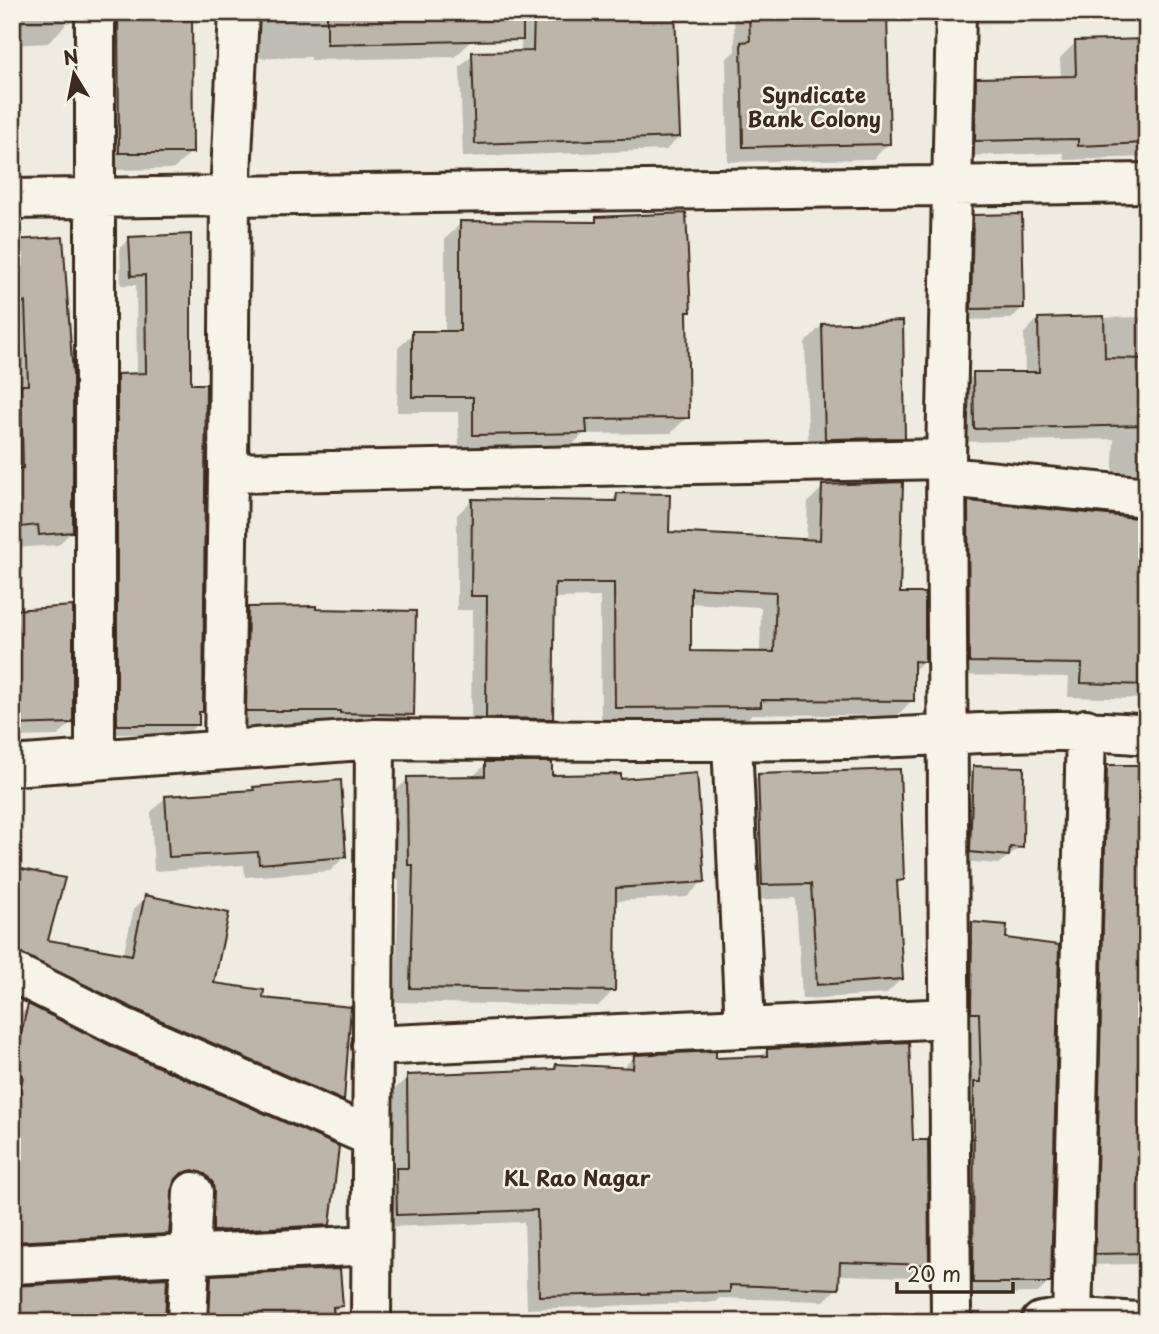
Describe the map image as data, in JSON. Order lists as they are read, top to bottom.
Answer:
{
  "districts": ["Syndicate Bank Colony", "KL Rao Nagar"],
  "scale_bar": "20 m",
  "north": "top"
}
